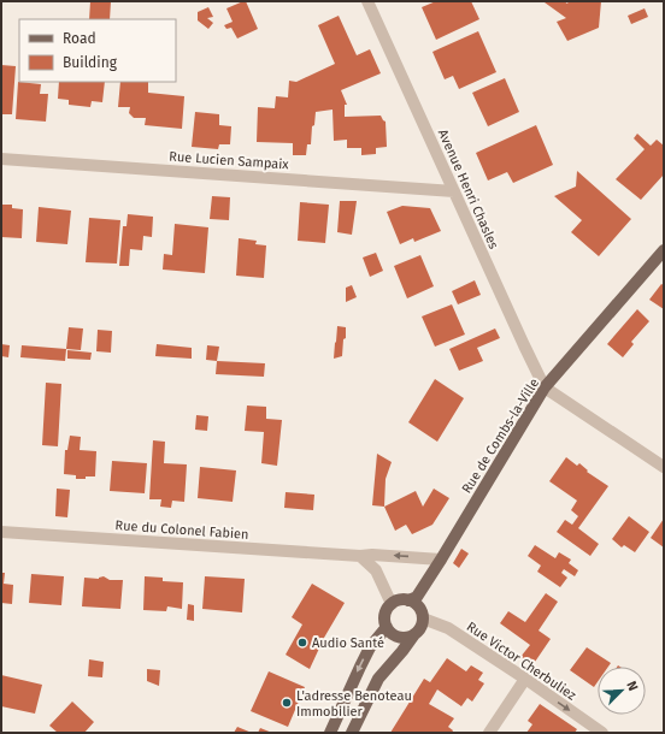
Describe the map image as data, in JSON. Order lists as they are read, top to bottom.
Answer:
{
  "streets": {
    "main road": ["Rue de Combs-la-Ville"],
    "street": [
      "Rue Lucien Sampaix",
      "Avenue Henri Chasles",
      "Rue du Colonel Fabien",
      "Rue Victor Cherbuliez"
    ]
  },
  "crossings": [
    ["Rue Lucien Sampaix", "Avenue Henri Chasles"],
    ["Avenue Henri Chasles", "Rue de Combs-la-Ville"],
    ["Rue de Combs-la-Ville", "Rue du Colonel Fabien"],
    ["Rue de Combs-la-Ville", "Rue Victor Cherbuliez"]
  ],
  "one_way": ["Rue Victor Cherbuliez"],
  "places": ["Audio Santé", "L'adresse Benoteau Immobilier"],
  "legend": ["Road", "Building"],
  "north": "top right"
}
